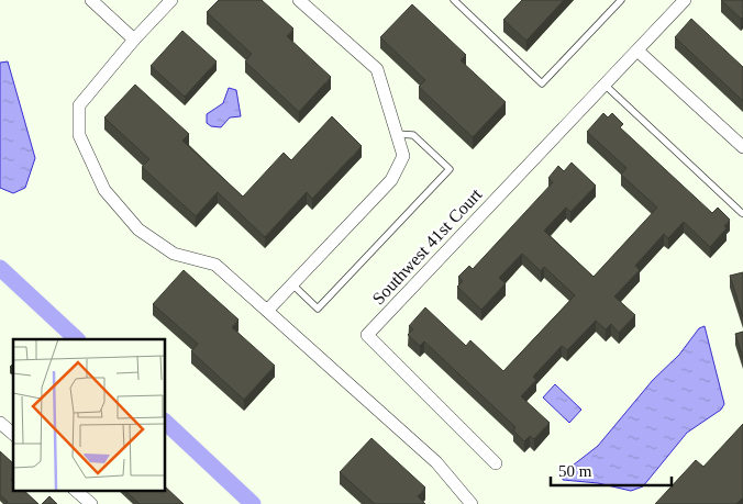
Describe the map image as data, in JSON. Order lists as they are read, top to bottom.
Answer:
{
  "streets": {
    "street": ["Southwest 41st Court"]
  },
  "scale_bar": "50 m"
}
